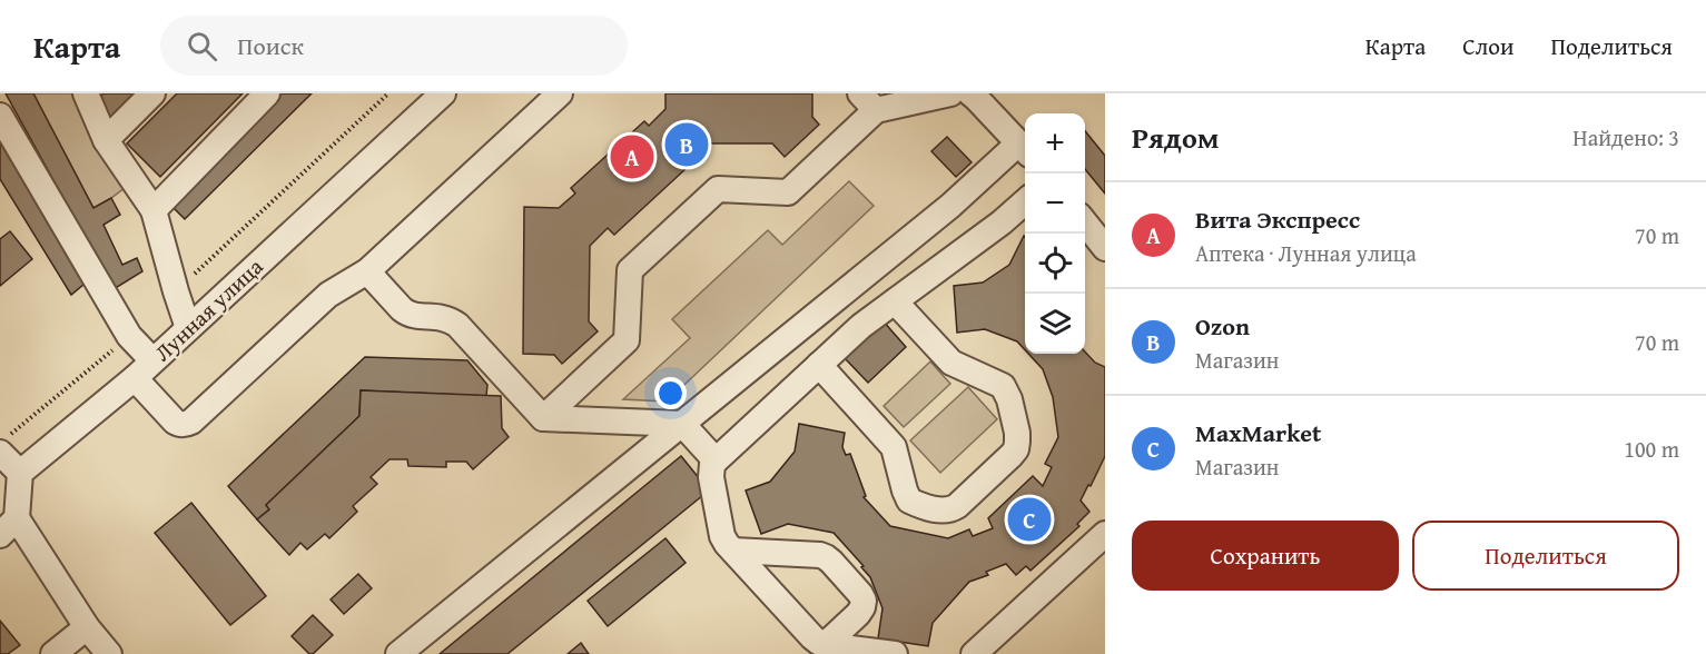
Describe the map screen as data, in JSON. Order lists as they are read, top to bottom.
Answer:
{
  "streets": {
    "street": ["Лунная улица"]
  },
  "page": {
    "header": "Карта",
    "search": "Поиск",
    "nav": ["Карта", "Слои", "Поделиться"],
    "heading": ["Рядом", "Найдено: 3"],
    "map_buttons": ["+", "−"],
    "pins": ["B", "A", "C"],
    "list": [
      {
        "mark": "A",
        "name": "Вита Экспресс",
        "note": "Аптека · Лунная улица",
        "value": "70 m"
      },
      {
        "mark": "B",
        "name": "Ozon",
        "note": "Магазин",
        "value": "70 m"
      },
      {
        "mark": "C",
        "name": "MaxMarket",
        "note": "Магазин",
        "value": "100 m"
      }
    ],
    "buttons": ["Сохранить", "Поделиться"]
  }
}
